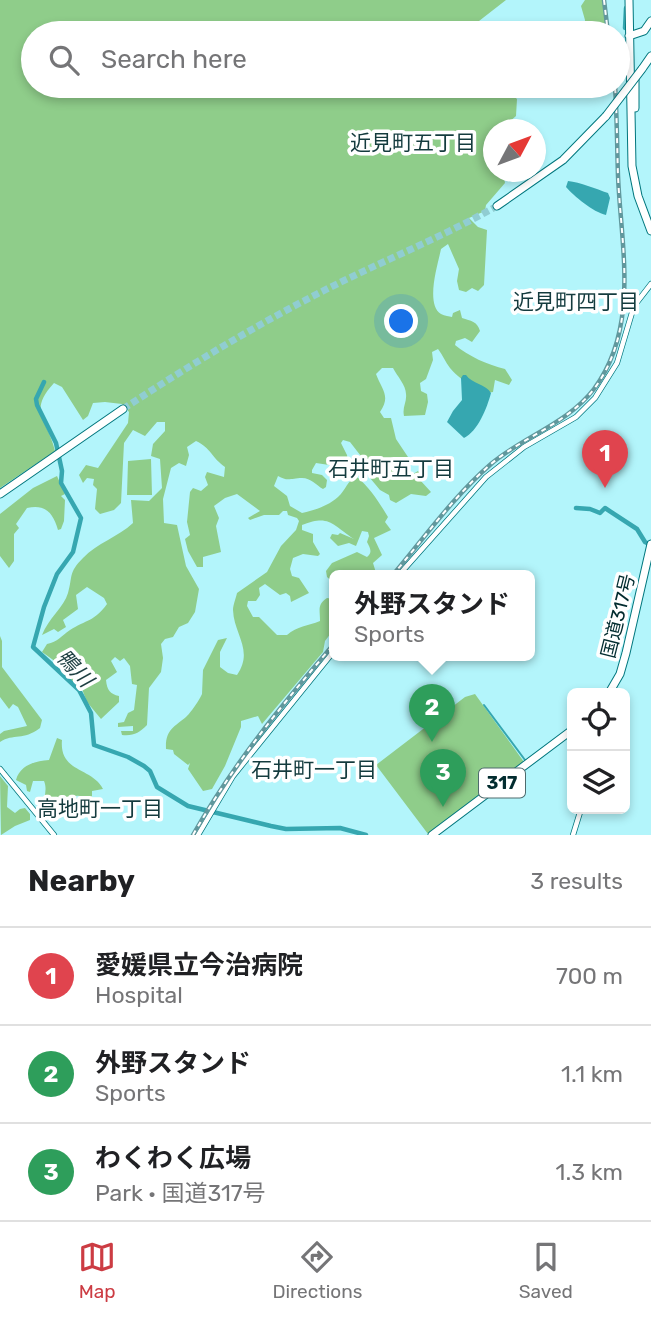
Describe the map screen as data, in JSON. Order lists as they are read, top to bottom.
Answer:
{
  "streets": {
    "highway": ["国道317号", "317"]
  },
  "districts": [
    "近見町五丁目",
    "近見町四丁目",
    "石井町五丁目",
    "石井町一丁目",
    "高地町一丁目"
  ],
  "water": ["鴨川"],
  "north": "top right",
  "page": {
    "search": "Search here",
    "pins": ["1", "2", "3"],
    "popup": ["外野スタンド", "Sports"],
    "heading": ["Nearby", "3 results"],
    "list": [
      {
        "mark": "1",
        "name": "愛媛県立今治病院",
        "note": "Hospital",
        "value": "700 m"
      },
      {
        "mark": "2",
        "name": "外野スタンド",
        "note": "Sports",
        "value": "1.1 km"
      },
      {
        "mark": "3",
        "name": "わくわく広場",
        "note": "Park · 国道317号",
        "value": "1.3 km"
      }
    ],
    "nav": ["Map", "Directions", "Saved"]
  }
}
